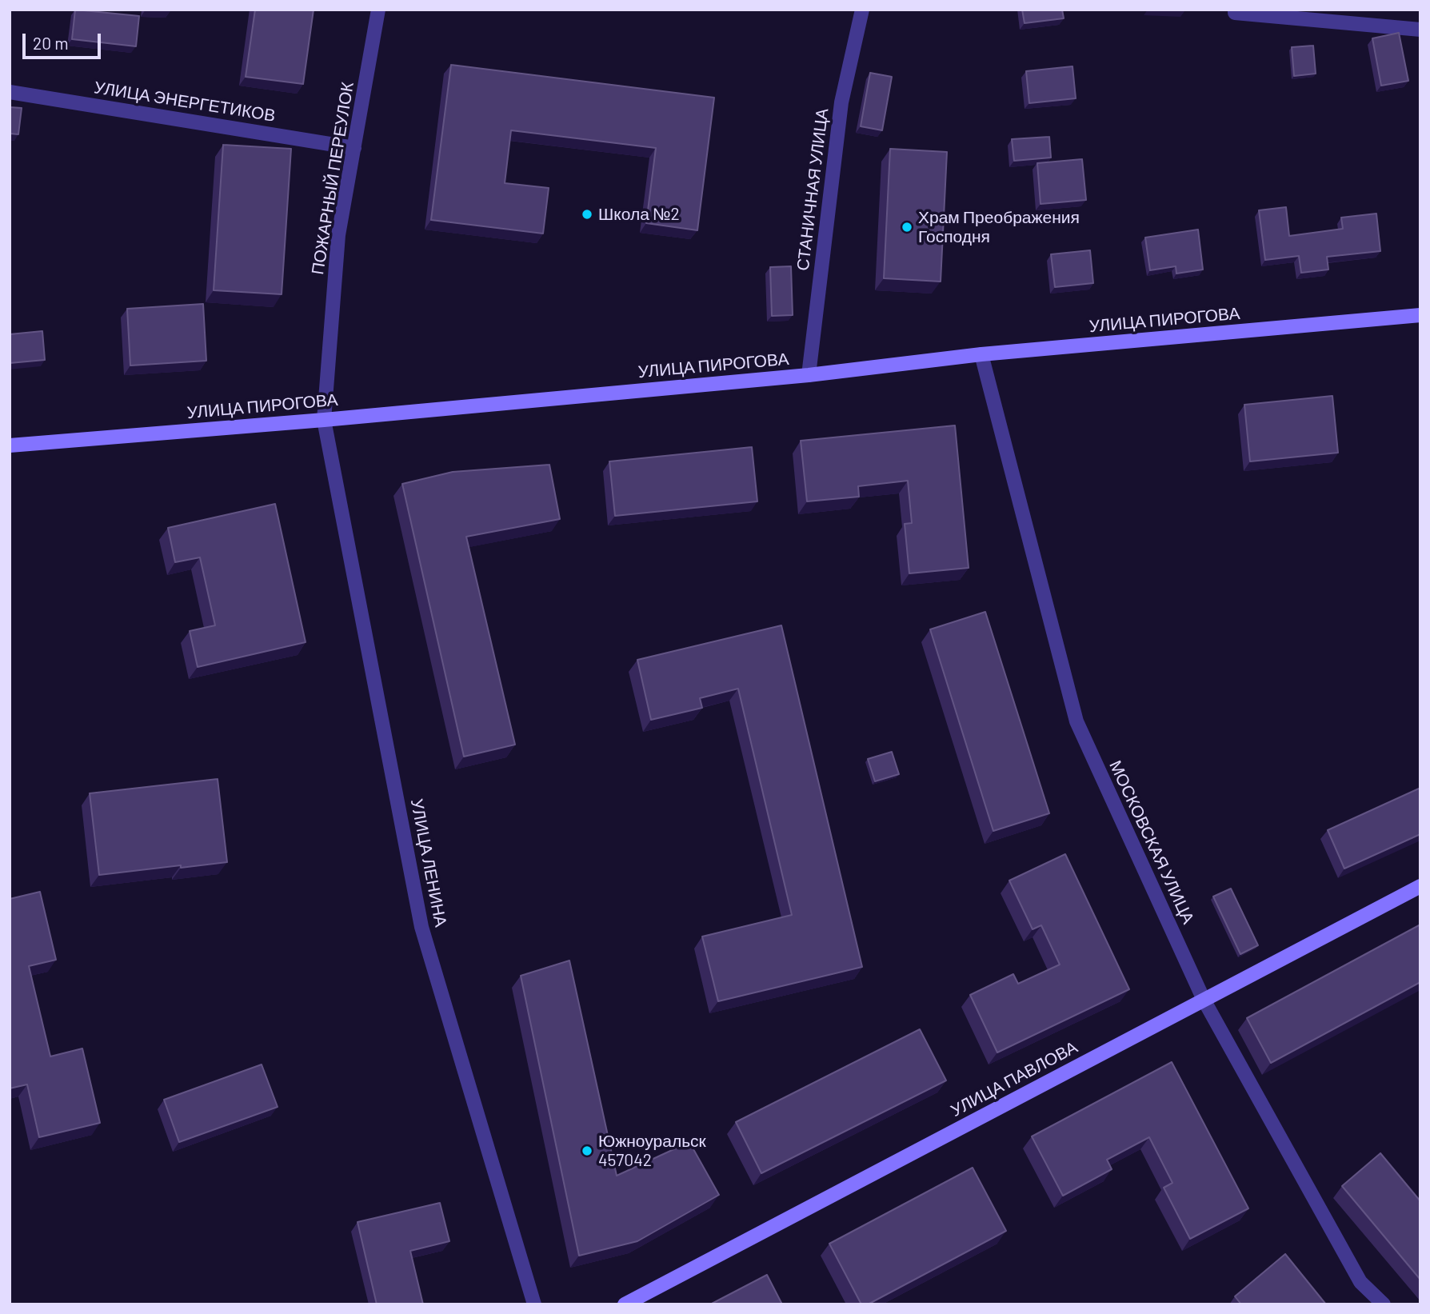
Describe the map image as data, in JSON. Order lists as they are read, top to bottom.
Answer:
{
  "streets": {
    "street": [
      "УЛИЦА ЭНЕРГЕТИКОВ",
      "ПОЖАРНЫЙ ПЕРЕУЛОК",
      "СТАНИЧНАЯ УЛИЦА",
      "УЛИЦА ПИРОГОВА",
      "МОСКОВСКАЯ УЛИЦА",
      "УЛИЦА ЛЕНИНА",
      "УЛИЦА ПАВЛОВА"
    ]
  },
  "crossings": [
    ["УЛИЦА ЭНЕРГЕТИКОВ", "ПОЖАРНЫЙ ПЕРЕУЛОК"],
    ["ПОЖАРНЫЙ ПЕРЕУЛОК", "УЛИЦА ПИРОГОВА"],
    ["ПОЖАРНЫЙ ПЕРЕУЛОК", "УЛИЦА ЛЕНИНА"],
    ["СТАНИЧНАЯ УЛИЦА", "УЛИЦА ПИРОГОВА"],
    ["УЛИЦА ПИРОГОВА", "МОСКОВСКАЯ УЛИЦА"],
    ["УЛИЦА ПИРОГОВА", "УЛИЦА ЛЕНИНА"],
    ["МОСКОВСКАЯ УЛИЦА", "УЛИЦА ПАВЛОВА"]
  ],
  "places": ["Школа №2", "Храм Преображения Господня", "Южноуральск 457042"],
  "scale_bar": "20 m"
}
